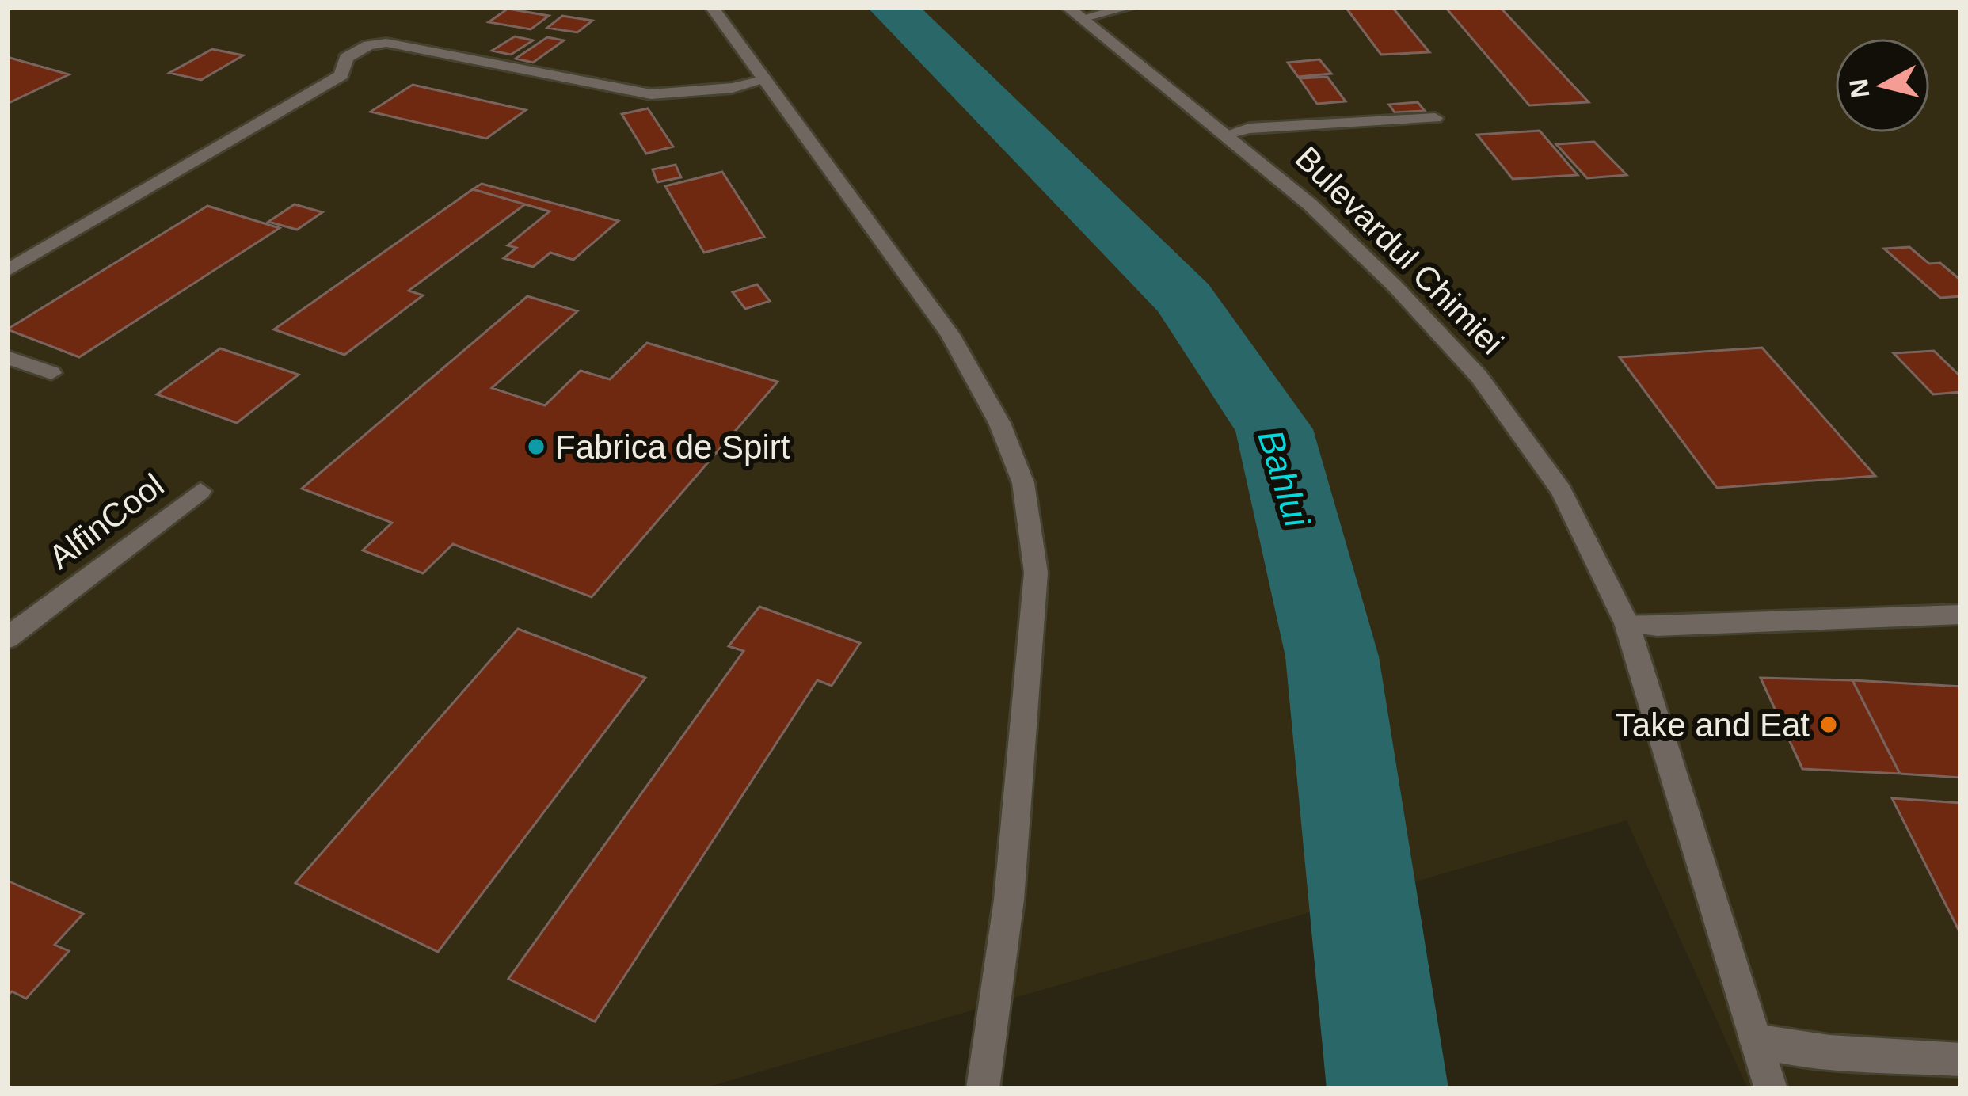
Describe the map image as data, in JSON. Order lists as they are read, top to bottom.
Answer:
{
  "streets": {
    "street": ["Bulevardul Chimiei", "AlfinCool"]
  },
  "water": ["Bahlui"],
  "places": ["Fabrica de Spirt", "Take and Eat"],
  "north": "left"
}
